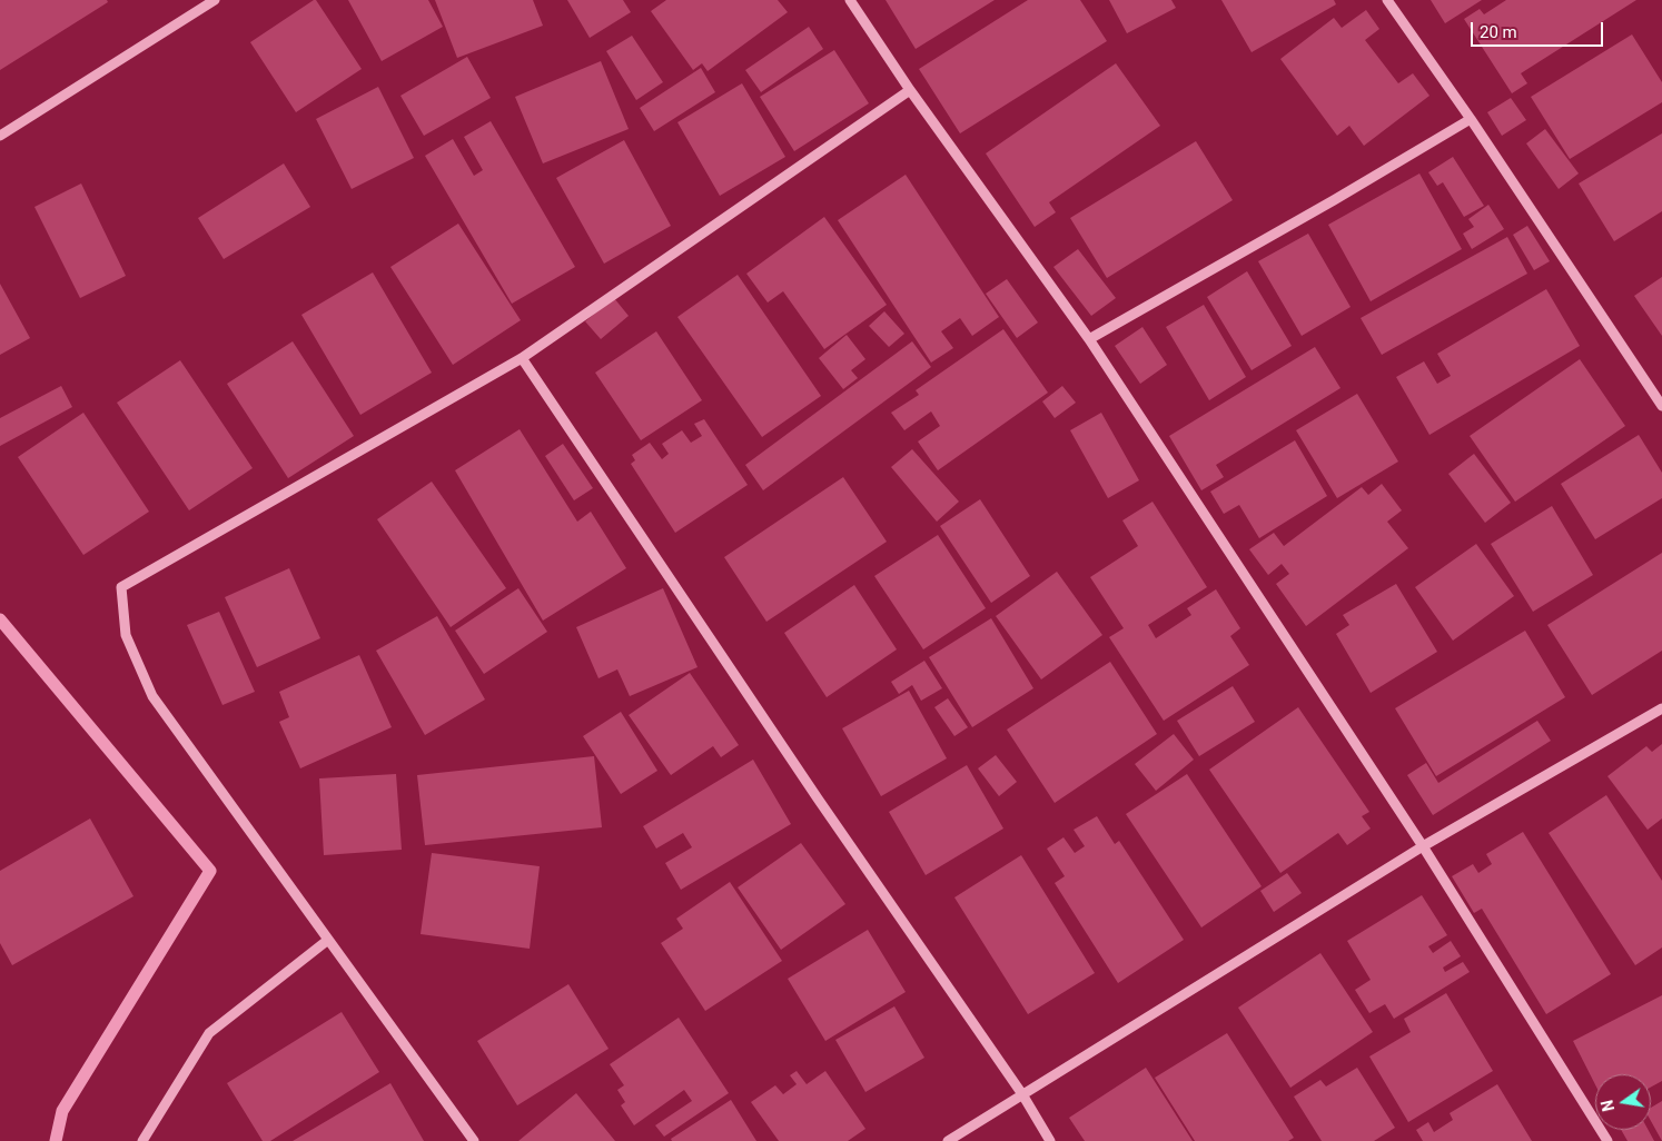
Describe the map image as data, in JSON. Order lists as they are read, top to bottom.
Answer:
{
  "scale_bar": "20 m",
  "north": "left"
}
